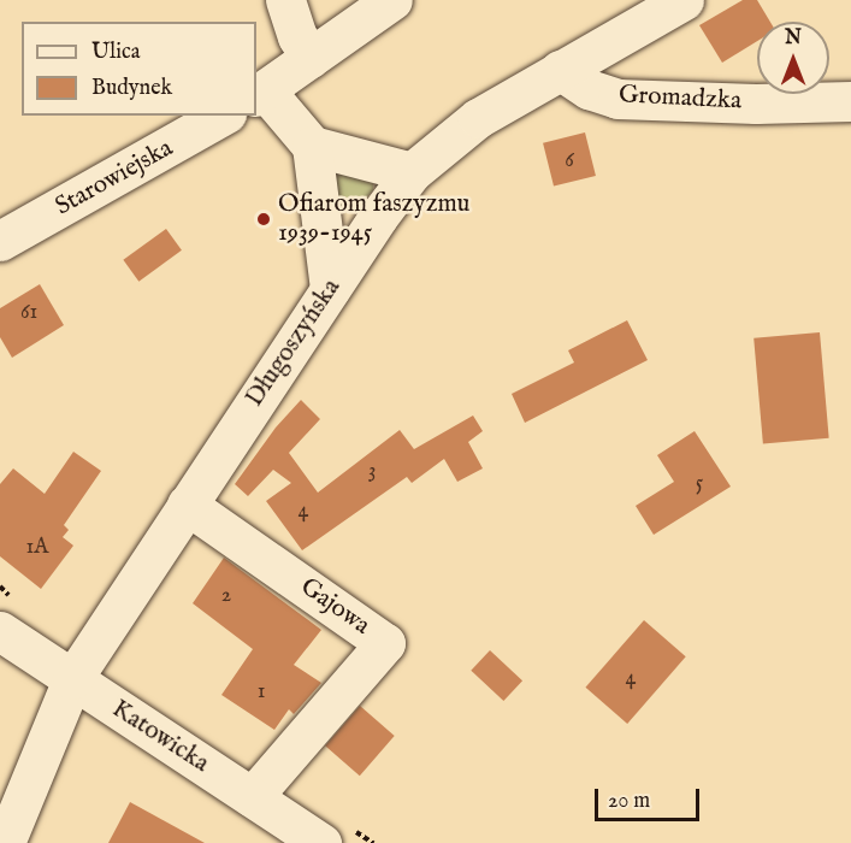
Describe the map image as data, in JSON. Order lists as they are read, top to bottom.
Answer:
{
  "streets": {
    "street": [
      "Gromadzka",
      "Starowiejska",
      "Długoszyńska",
      "Gajowa",
      "Katowicka"
    ]
  },
  "crossings": [
    ["Gromadzka", "Długoszyńska"],
    ["Długoszyńska", "Gajowa"],
    ["Długoszyńska", "Katowicka"],
    ["Gajowa", "Katowicka"]
  ],
  "places": ["Ofiarom faszyzmu 1939-1945"],
  "house_numbers": [
    "6",
    "61",
    "3",
    "5",
    "4",
    "1A",
    "2",
    "4",
    "1"
  ],
  "legend": ["Ulica", "Budynek"],
  "scale_bar": "20 m",
  "north": "top"
}
